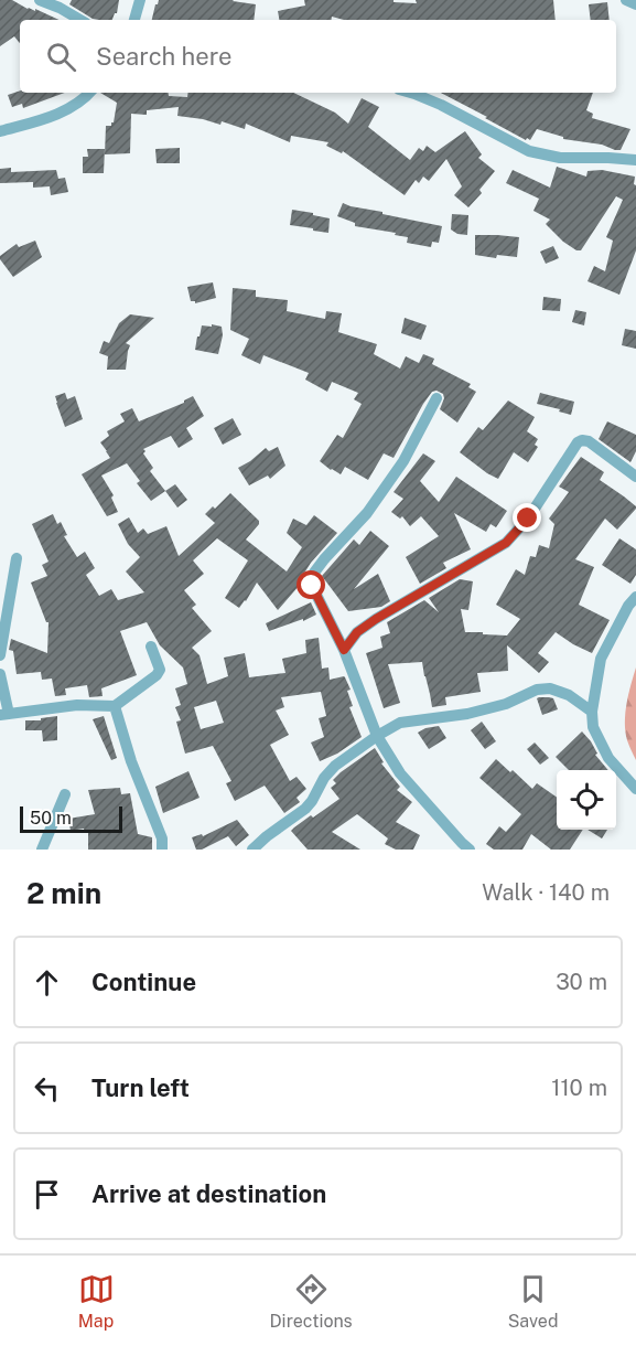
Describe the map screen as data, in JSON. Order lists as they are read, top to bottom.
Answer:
{
  "scale_bar": "50 m",
  "page": {
    "search": "Search here",
    "scale": "50 m",
    "heading": ["2 min", "Walk · 140 m"],
    "list": [
      ["Continue", "30 m"],
      ["Turn left", "110 m"],
      "Arrive at destination"
    ],
    "nav": ["Map", "Directions", "Saved"]
  }
}
